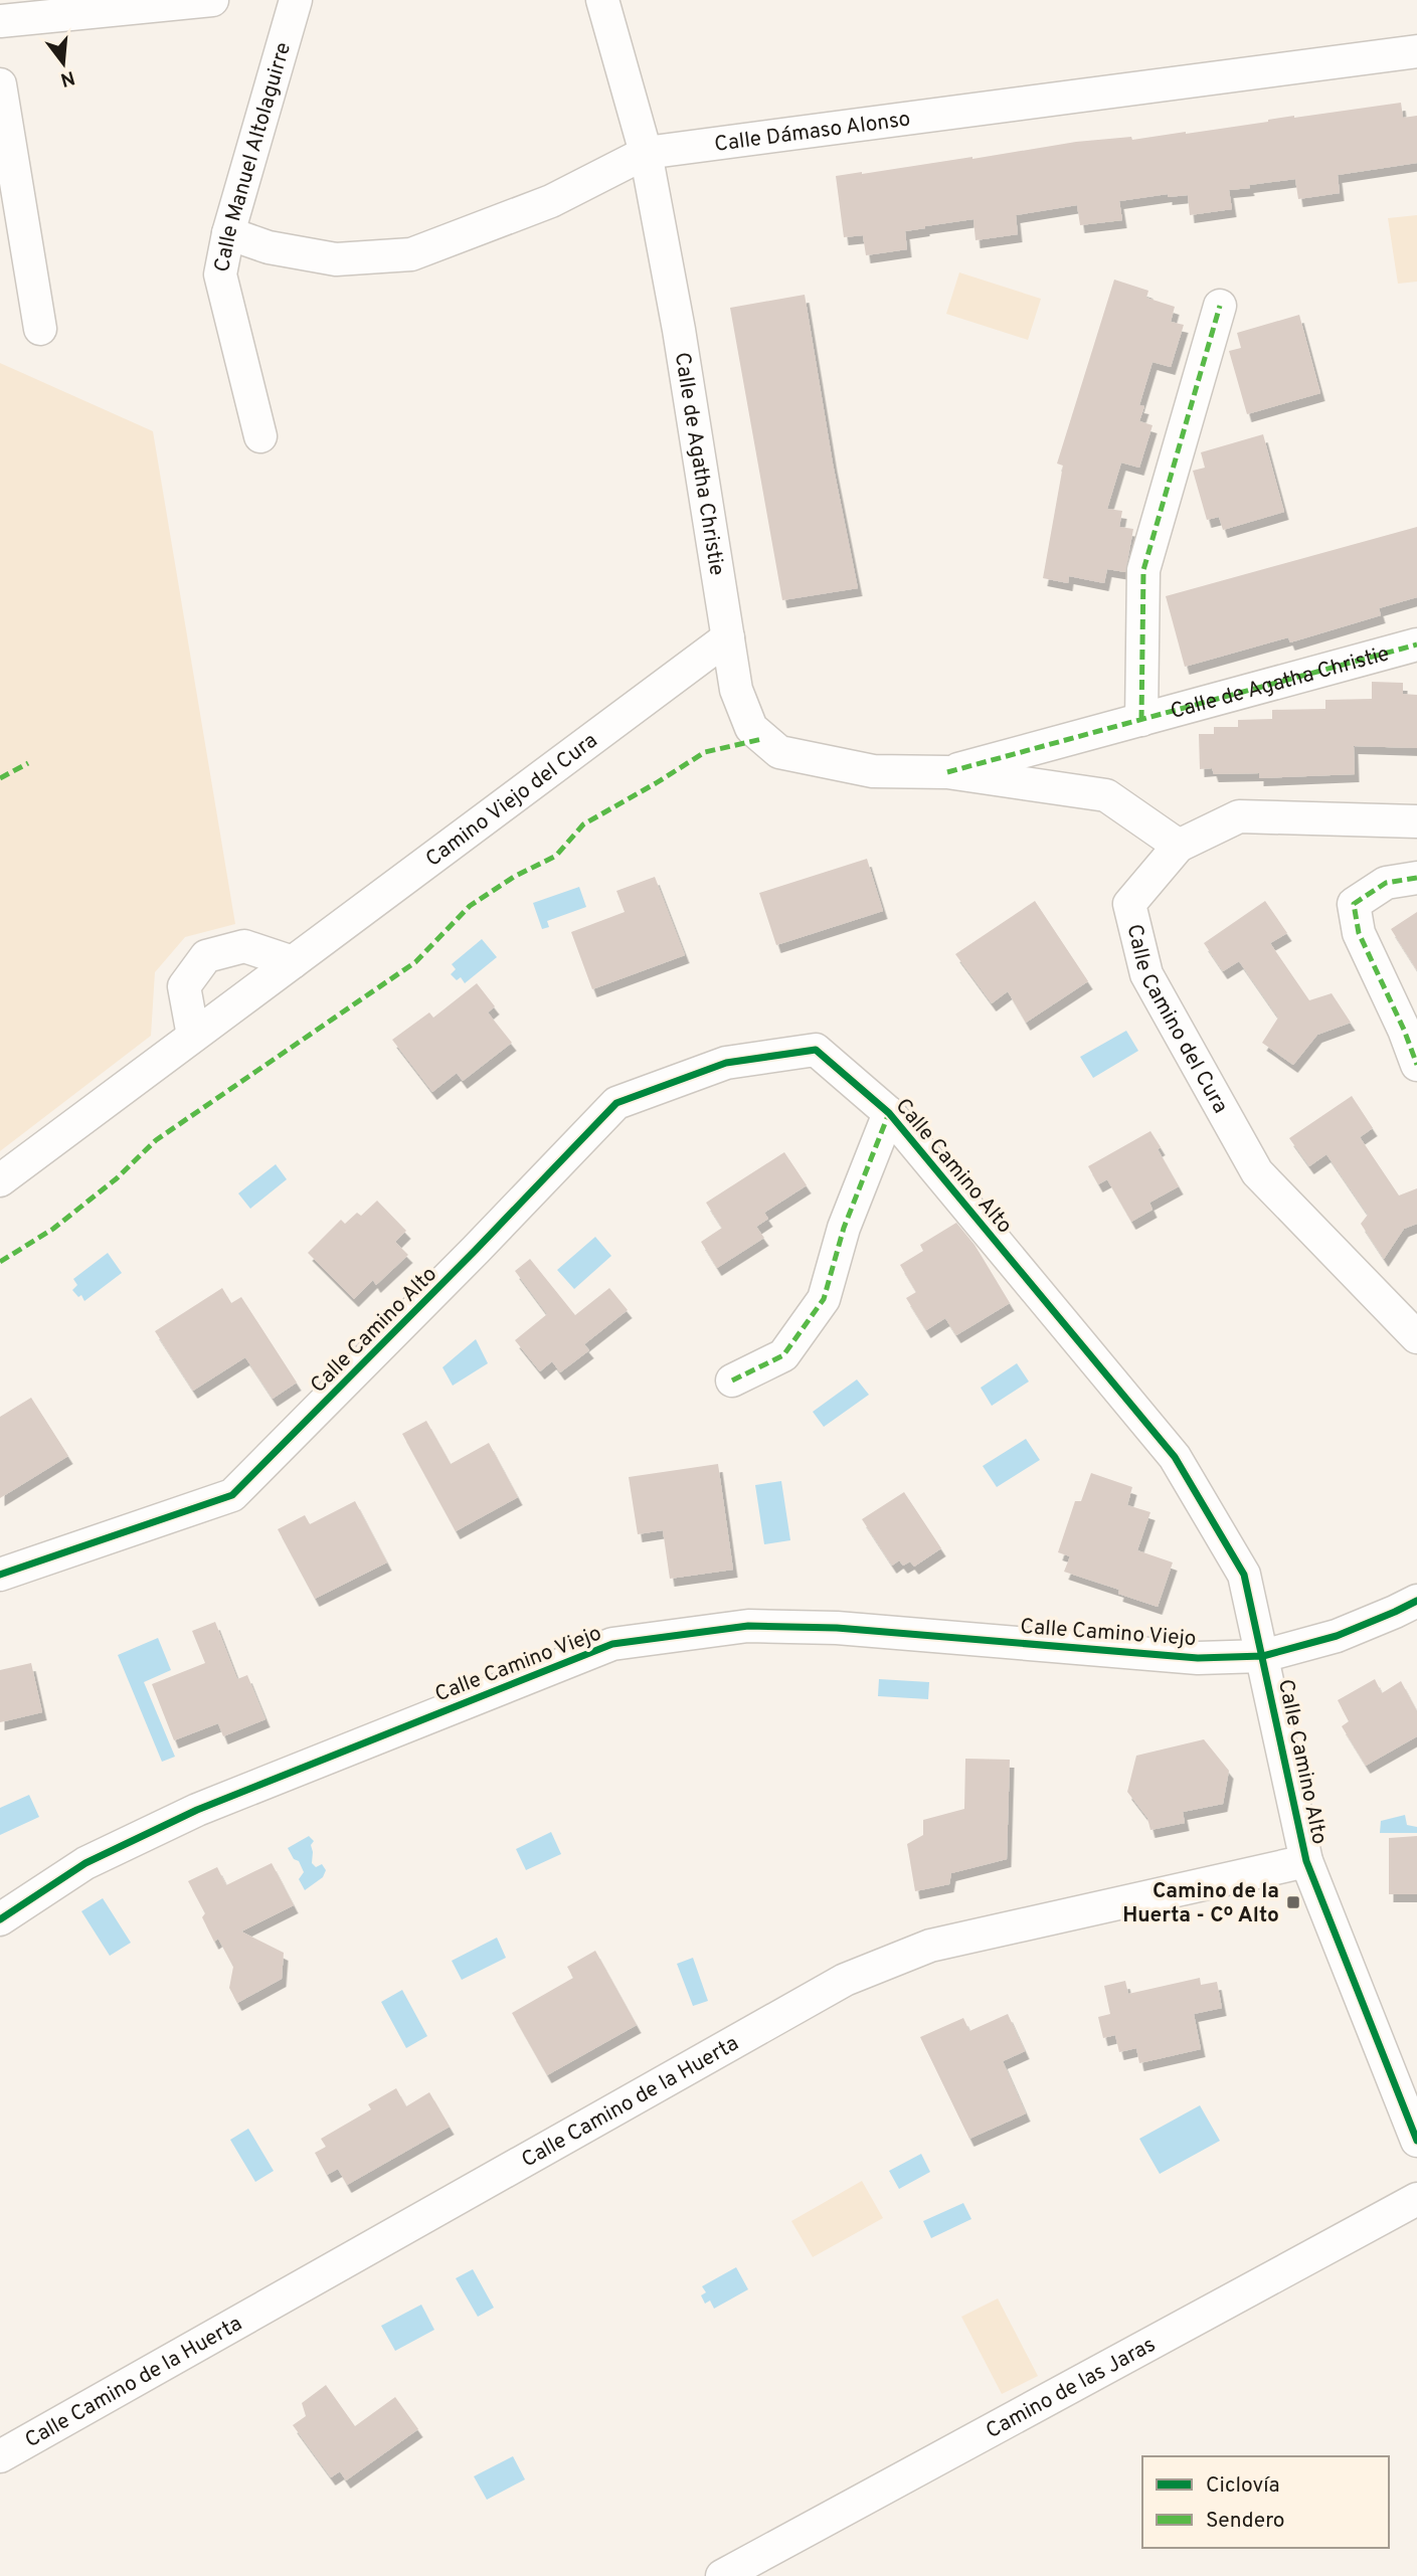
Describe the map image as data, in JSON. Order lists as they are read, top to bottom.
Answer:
{
  "streets": {
    "street": [
      "Calle Dámaso Alonso",
      "Calle Manuel Altolaguirre",
      "Calle de Agatha Christie",
      "Camino Viejo del Cura",
      "Calle Camino del Cura",
      "Calle Camino Alto",
      "Calle Camino Viejo",
      "Calle Camino de la Huerta",
      "Camino de las Jaras"
    ]
  },
  "crossings": [
    ["Calle Dámaso Alonso", "Calle Manuel Altolaguirre"],
    ["Calle Dámaso Alonso", "Calle de Agatha Christie"],
    ["Calle de Agatha Christie", "Camino Viejo del Cura"],
    ["Calle de Agatha Christie", "Calle Camino del Cura"],
    ["Calle Camino Alto", "Calle Camino Viejo"],
    ["Calle Camino Alto", "Calle Camino de la Huerta"]
  ],
  "places": {
    "transit": ["Camino de la Huerta - Cº Alto"]
  },
  "legend": ["Ciclovía", "Sendero"],
  "north": "bottom"
}
